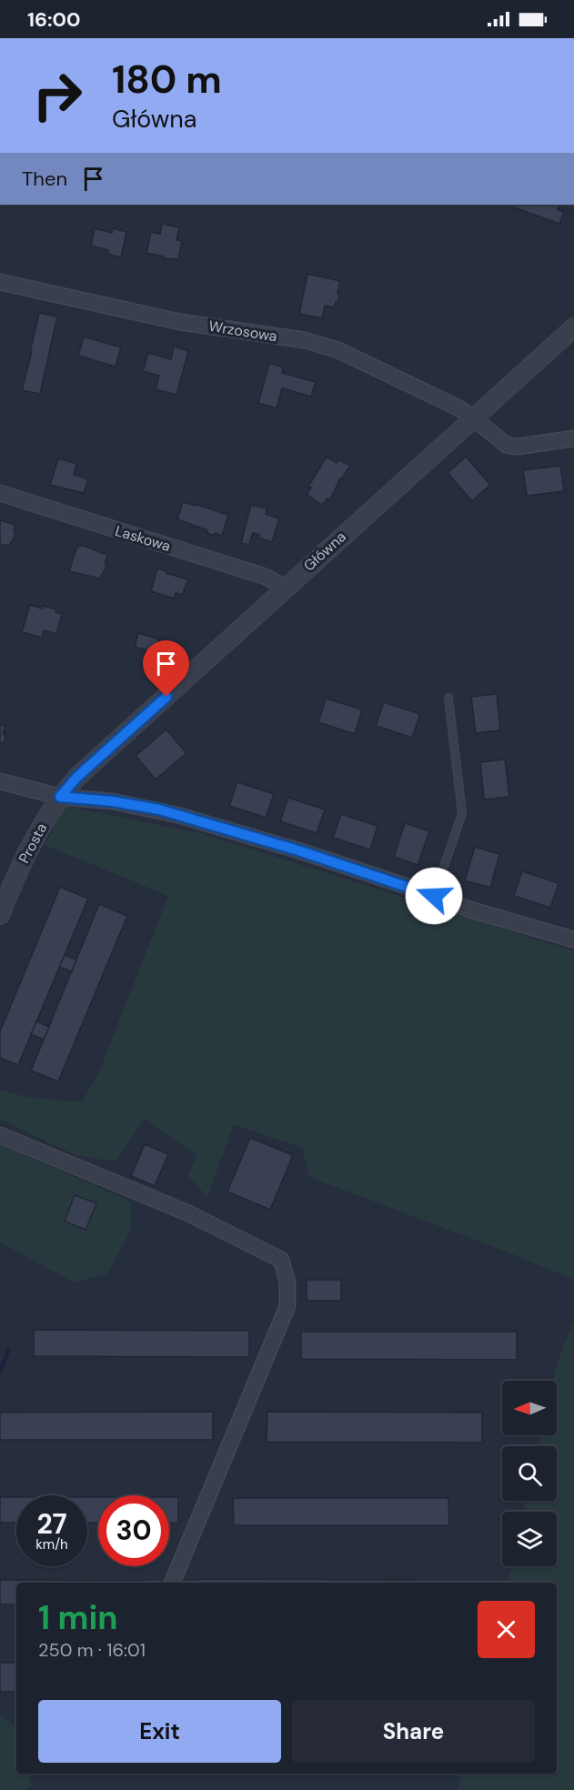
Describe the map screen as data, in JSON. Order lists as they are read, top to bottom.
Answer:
{
  "streets": {
    "street": [
      "Wrzosowa",
      "Laskowa",
      "Główna",
      "Prosta"
    ]
  },
  "crossings": [
    ["Wrzosowa", "Główna"],
    ["Laskowa", "Główna"],
    ["Główna", "Prosta"]
  ],
  "north": "left",
  "page": {
    "status": "16:00",
    "turn": ["180 m", "Główna"],
    "then": "Then",
    "speed": "27 km/h",
    "limit": "30",
    "heading": ["1 min", "250 m · 16:01"],
    "buttons": ["Exit", "Share"]
  }
}
